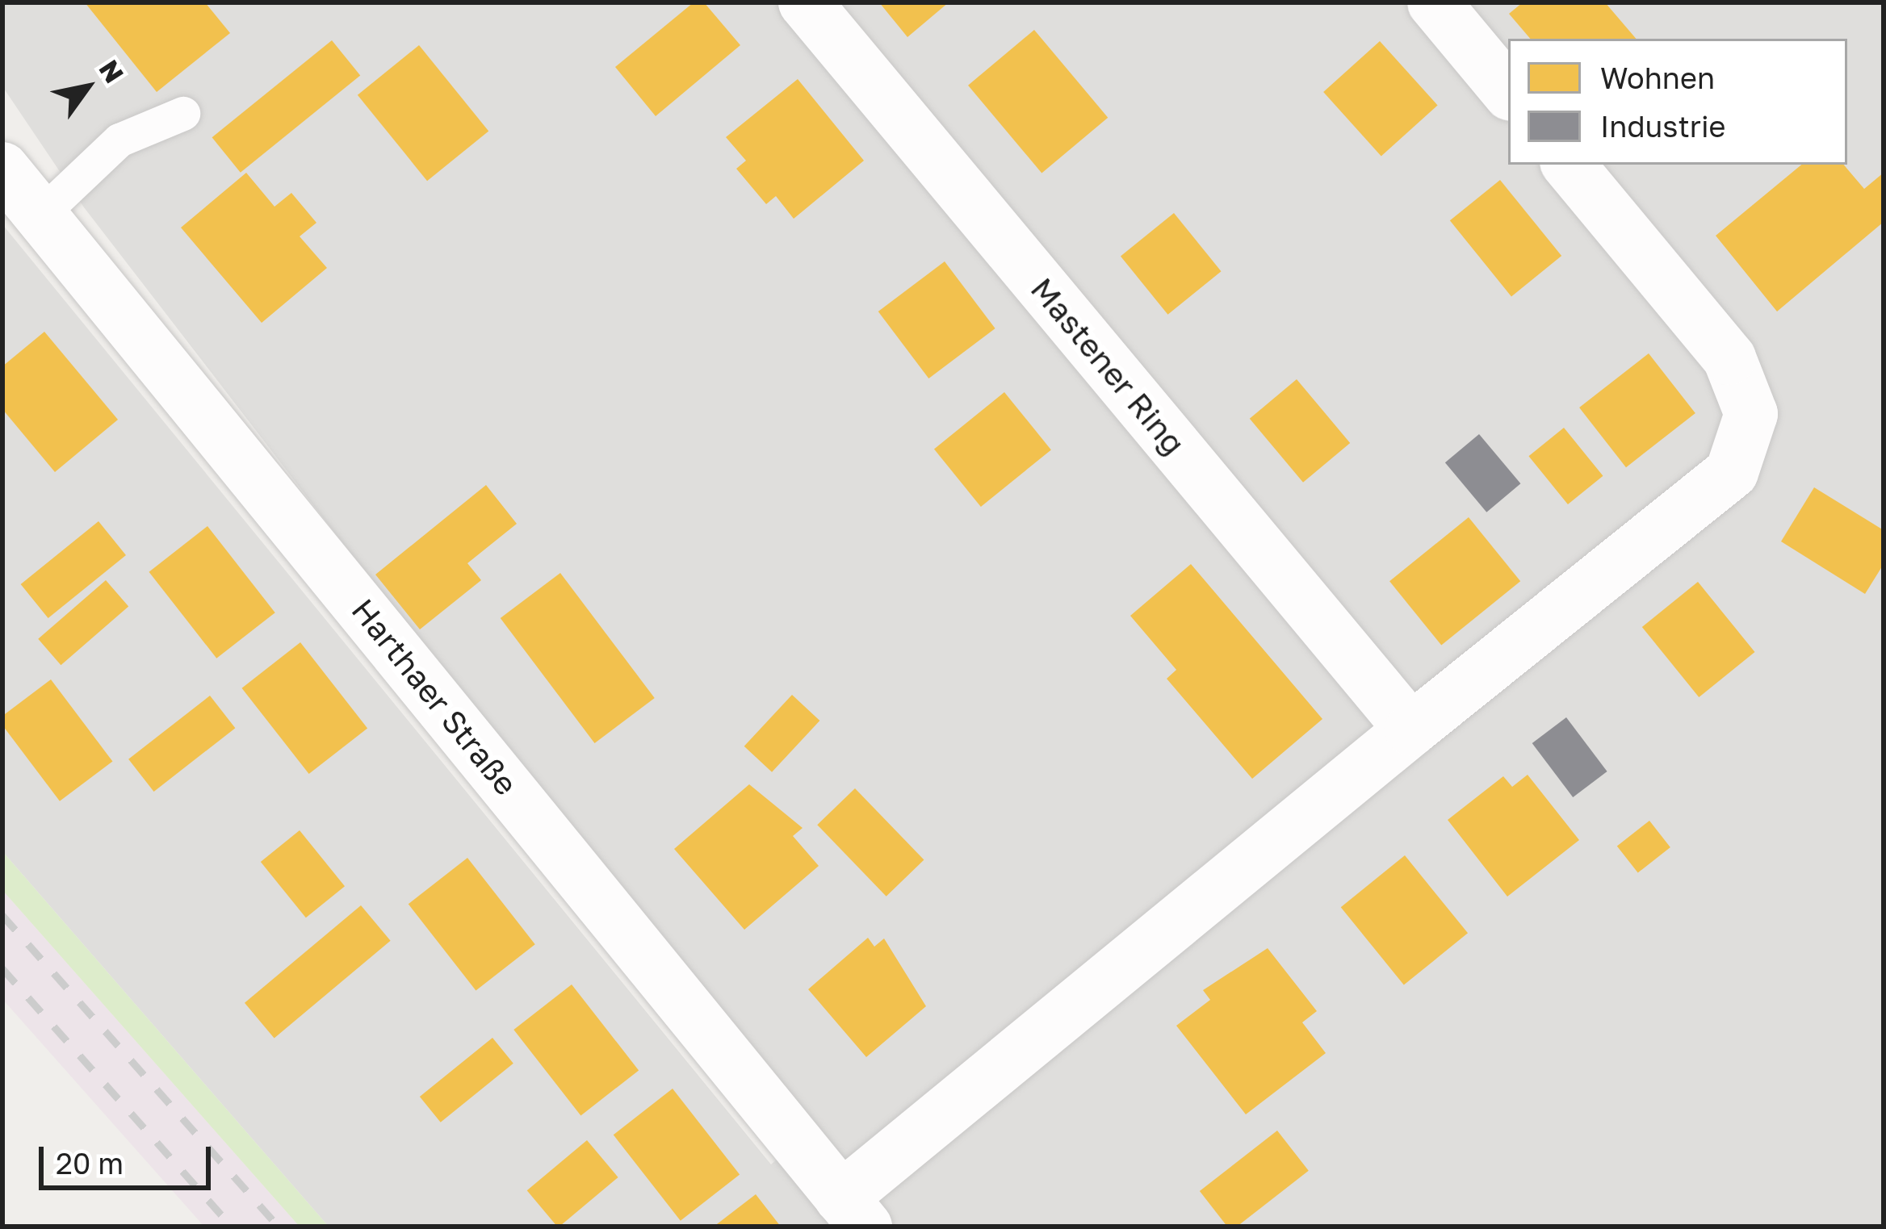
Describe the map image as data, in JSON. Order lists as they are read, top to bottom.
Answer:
{
  "streets": {
    "street": ["Mastener Ring", "Harthaer Straße"]
  },
  "legend": ["Wohnen", "Industrie"],
  "scale_bar": "20 m",
  "north": "top right"
}
